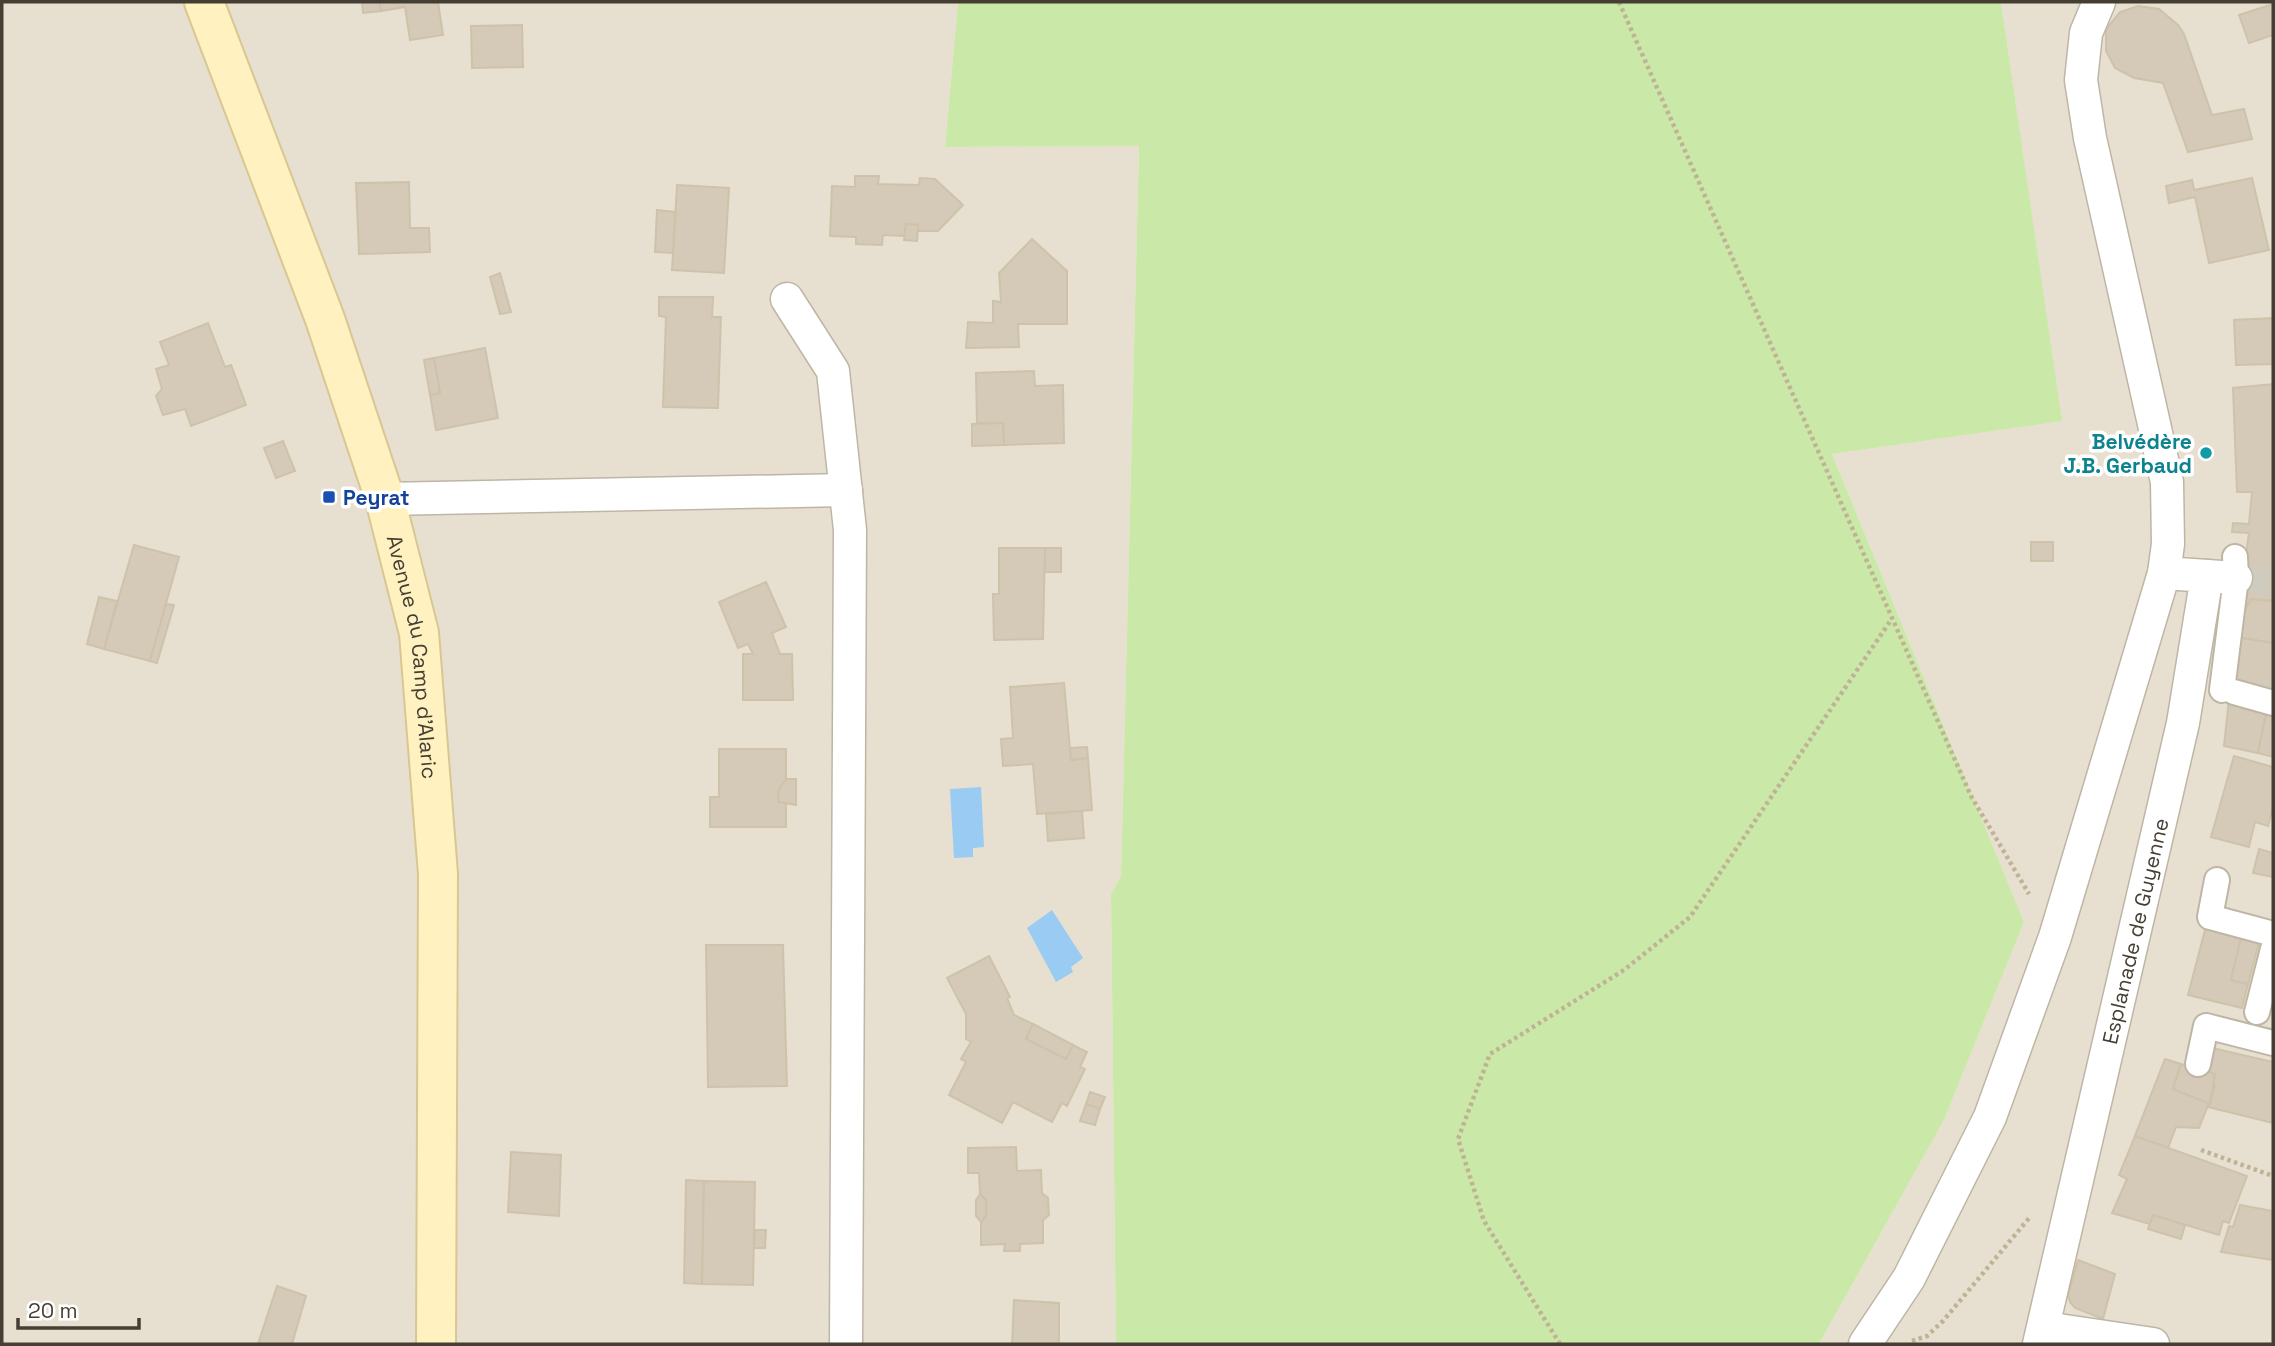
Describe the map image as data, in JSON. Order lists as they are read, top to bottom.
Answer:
{
  "streets": {
    "main road": ["Avenue du Camp d'Alaric"],
    "street": ["Esplanade de Guyenne"]
  },
  "places": {
    "other": ["Belvédère J.B. Gerbaud"],
    "transit": ["Peyrat"]
  },
  "scale_bar": "20 m"
}
